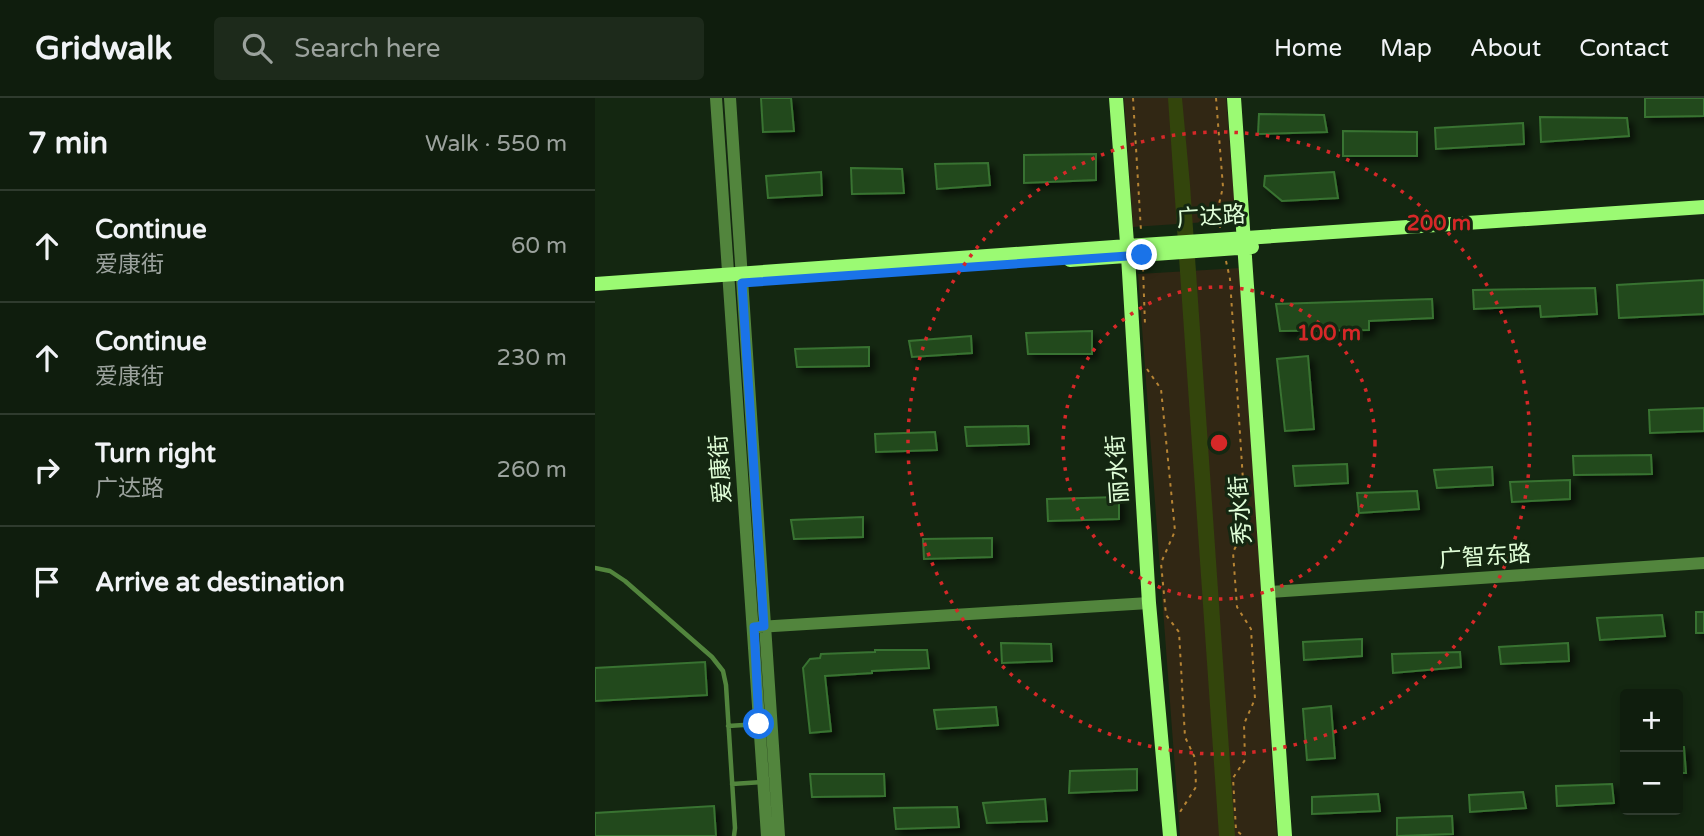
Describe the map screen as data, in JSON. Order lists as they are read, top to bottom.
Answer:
{
  "streets": {
    "main road": ["广达路", "丽水街", "秀水街"],
    "street": ["爱康街", "广智东路"]
  },
  "crossings": [
    ["广达路", "爱康街"],
    ["广达路", "丽水街"],
    ["广达路", "秀水街"],
    ["秀水街", "广智东路"]
  ],
  "page": {
    "header": "Gridwalk",
    "search": "Search here",
    "nav": [
      "Home",
      "Map",
      "About",
      "Contact"
    ],
    "heading": ["7 min", "Walk · 550 m"],
    "list": [
      ["Continue", "爱康街", "60 m"],
      ["Continue", "爱康街", "230 m"],
      ["Turn right", "广达路", "260 m"],
      "Arrive at destination"
    ],
    "map_buttons": ["+", "−"]
  },
  "rings": ["200 m", "100 m"]
}
